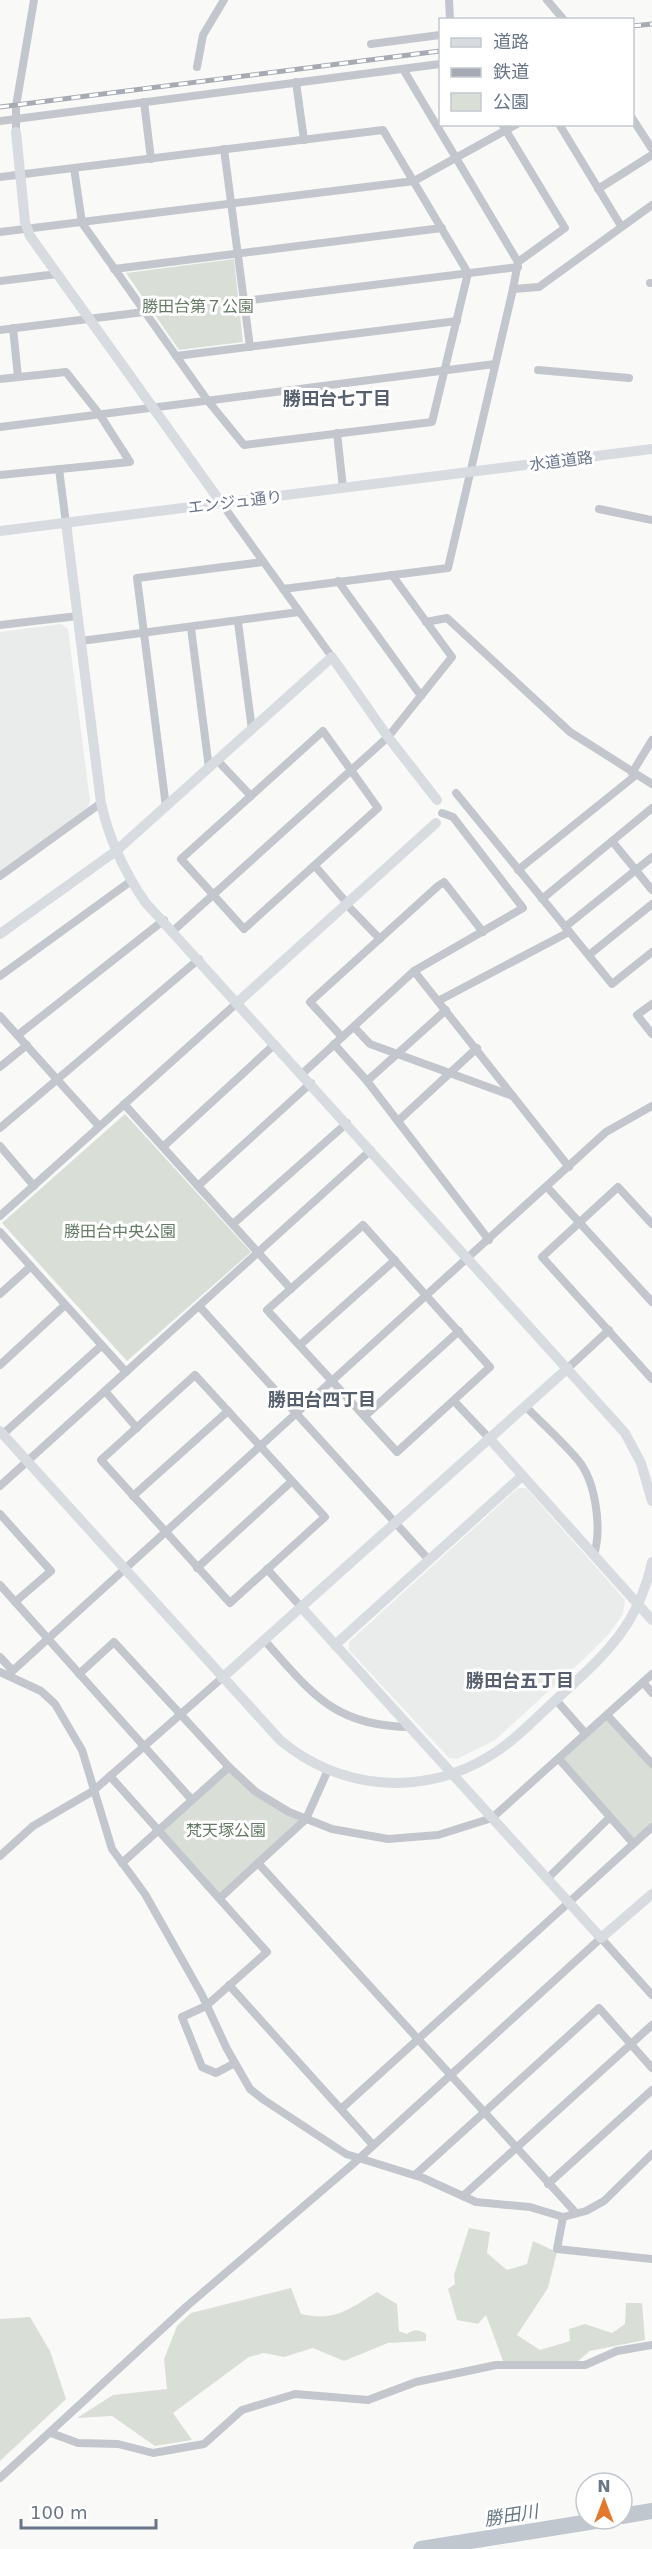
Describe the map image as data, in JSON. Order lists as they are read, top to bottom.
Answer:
{
  "streets": {
    "street": ["水道道路", "エンジュ通り"]
  },
  "crossings": [
    ["水道道路", "エンジュ通り"]
  ],
  "districts": ["勝田台七丁目", "勝田台四丁目", "勝田台五丁目"],
  "water": ["勝田川"],
  "parks": ["勝田台第７公園", "勝田台中央公園", "梵天塚公園"],
  "legend": ["道路", "鉄道", "公園"],
  "scale_bar": "100 m",
  "north": "top"
}
